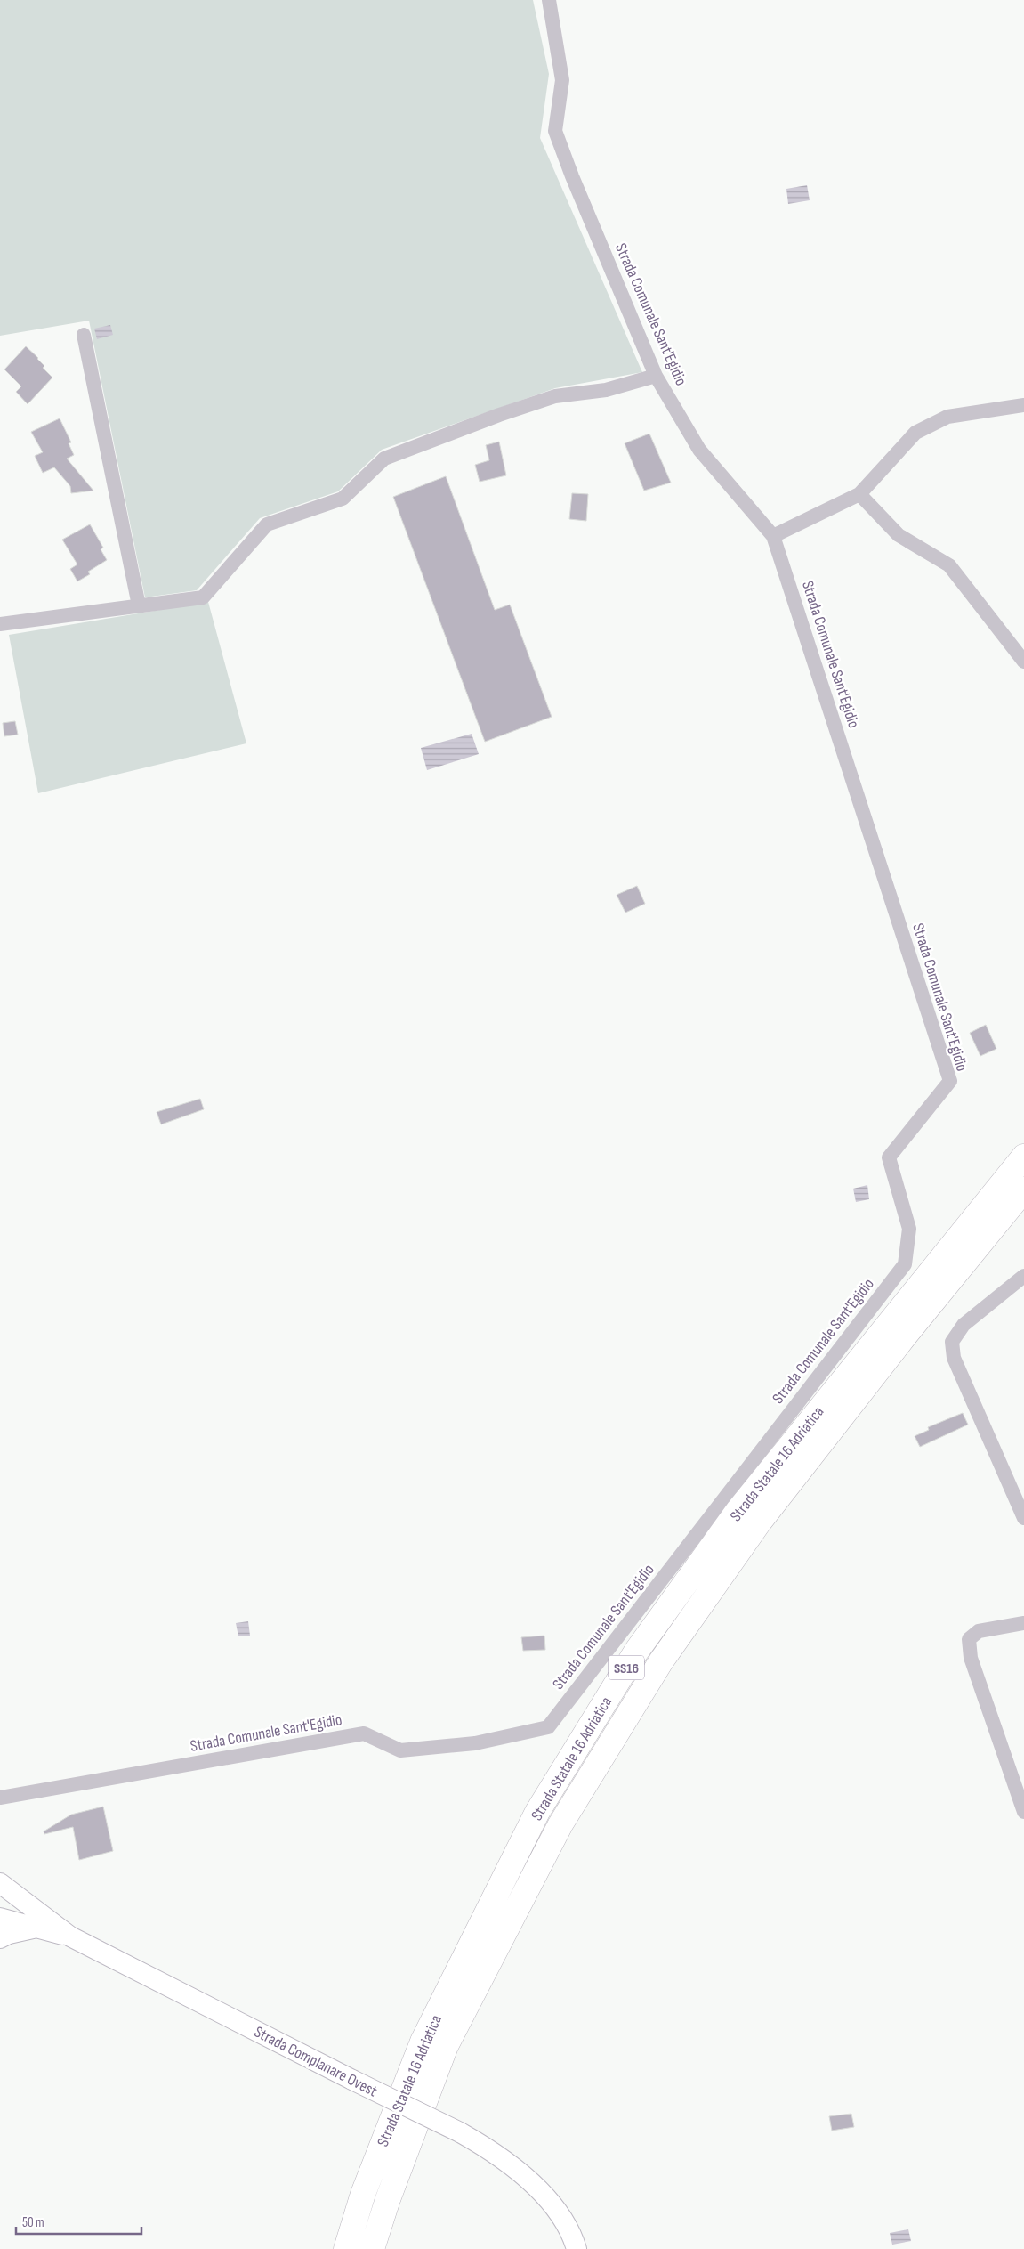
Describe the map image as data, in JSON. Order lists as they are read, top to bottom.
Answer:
{
  "streets": {
    "highway": ["Strada Statale 16 Adriatica", "SS16"],
    "street": ["Strada Comunale Sant'Egidio", "Strada Complanare Ovest"]
  },
  "scale_bar": "50 m"
}
